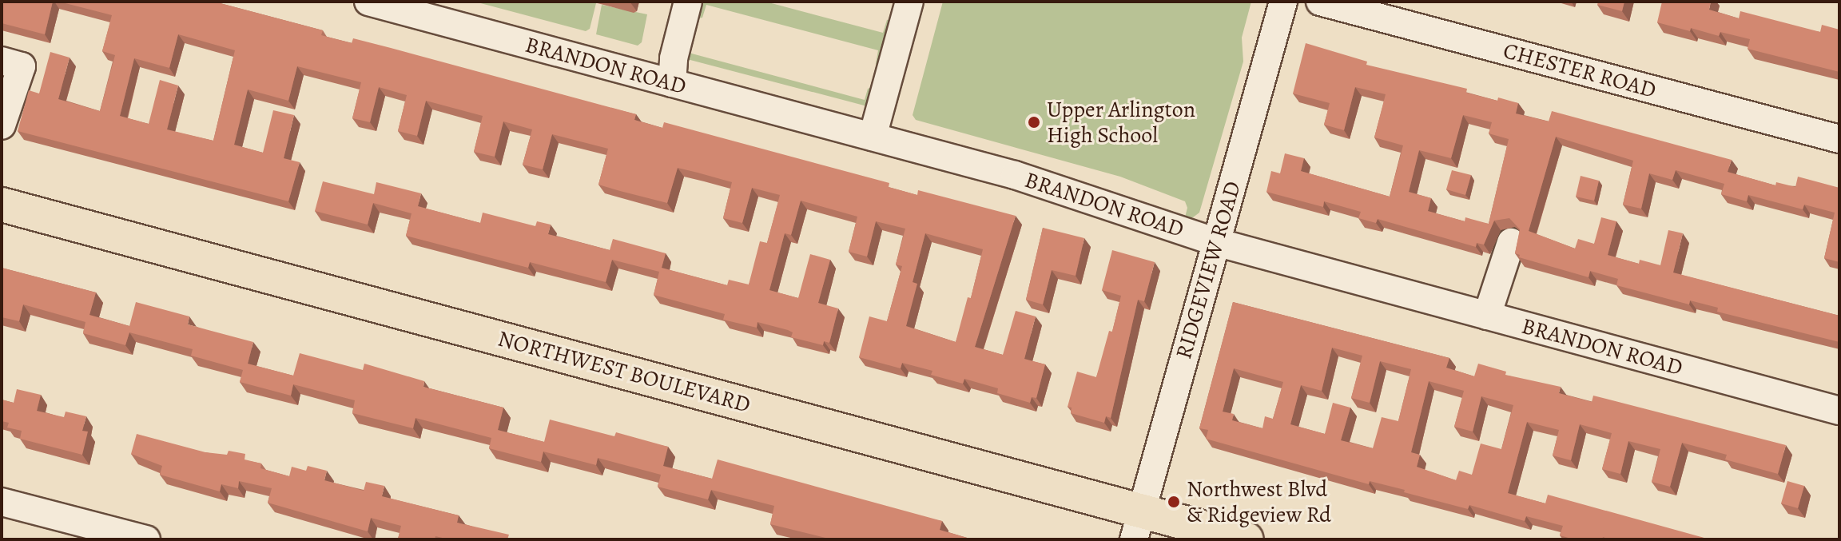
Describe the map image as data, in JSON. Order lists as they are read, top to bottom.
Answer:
{
  "streets": {
    "main road": ["NORTHWEST BOULEVARD"],
    "street": ["BRANDON ROAD", "CHESTER ROAD", "RIDGEVIEW ROAD"]
  },
  "crossings": [
    ["BRANDON ROAD", "RIDGEVIEW ROAD"],
    ["RIDGEVIEW ROAD", "NORTHWEST BOULEVARD"]
  ],
  "places": ["Upper Arlington High School", "Northwest Blvd & Ridgeview Rd"]
}
